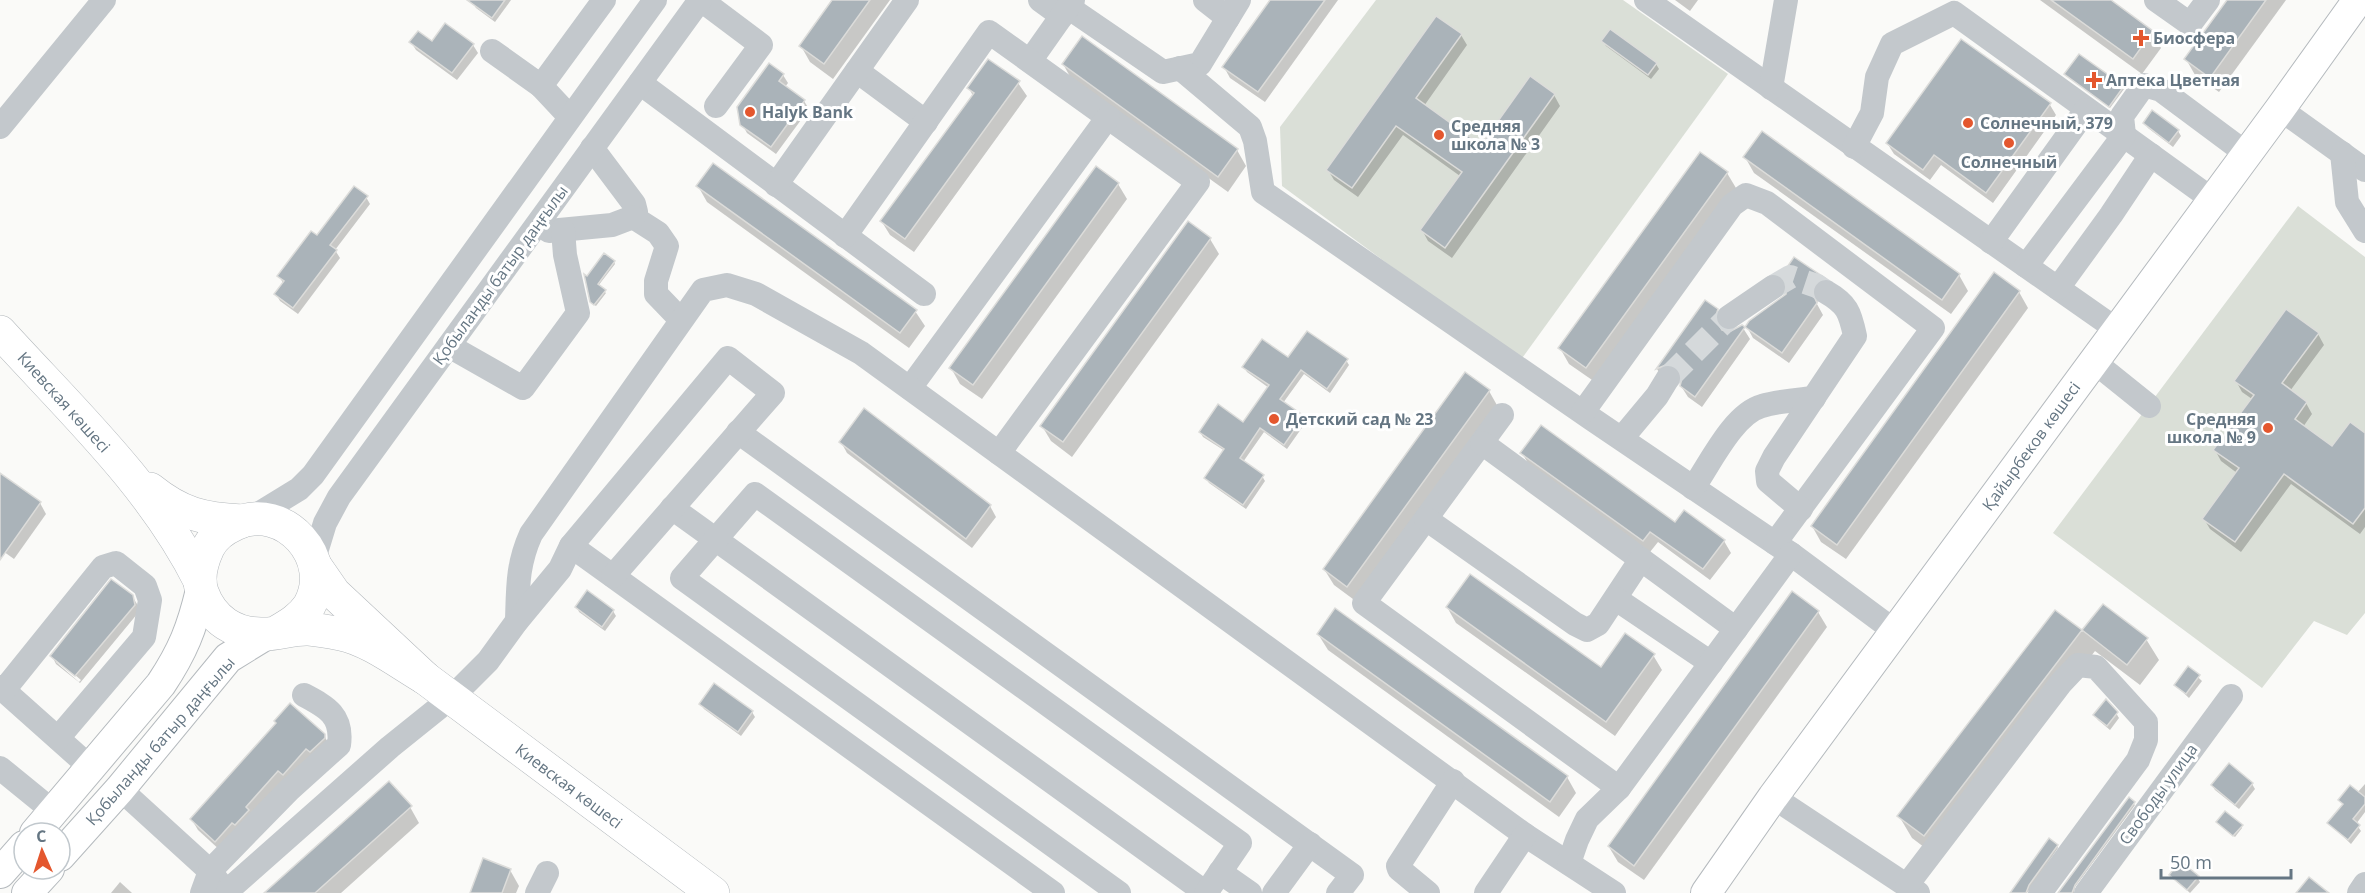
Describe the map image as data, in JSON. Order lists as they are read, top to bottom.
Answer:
{
  "streets": {
    "highway": ["Киевская көшесі"],
    "main road": ["Қобыланды батыр даңғылы", "Қайырбеков көшесі"],
    "street": ["Свободы улица"]
  },
  "places": {
    "health": ["Биосфера", "Аптека Цветная"],
    "other": [
      "Halyk Bank",
      "Солнечный, 379",
      "Средняя школа № 3",
      "Солнечный",
      "Детский сад № 23",
      "Средняя школа № 9"
    ]
  },
  "scale_bar": "50 m",
  "north": "top"
}
